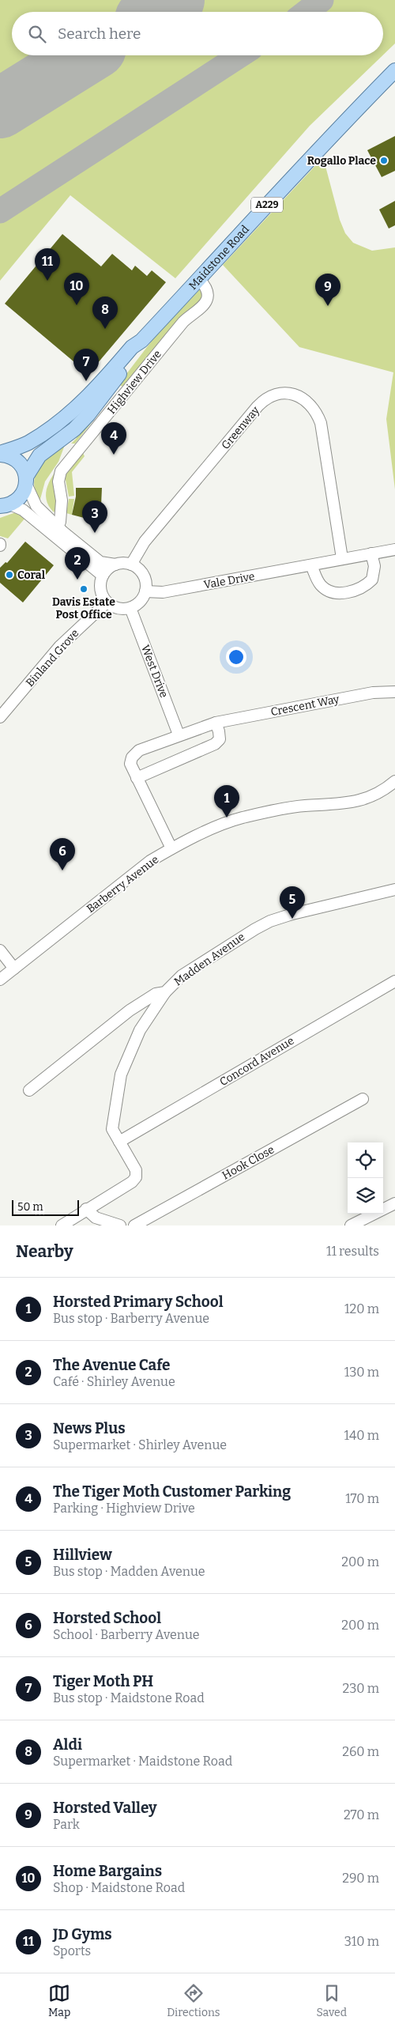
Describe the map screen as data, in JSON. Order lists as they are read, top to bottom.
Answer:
{
  "streets": {
    "main road": ["A229", "Maidstone Road"],
    "street": [
      "Highview Drive",
      "Greenway",
      "Vale Drive",
      "Binland Grove",
      "West Drive",
      "Crescent Way",
      "Barberry Avenue",
      "Madden Avenue",
      "Concord Avenue",
      "Hook Close"
    ]
  },
  "crossings": [
    ["A229", "Maidstone Road"],
    ["Maidstone Road", "Highview Drive"],
    ["Greenway", "Vale Drive"],
    ["Greenway", "Binland Grove"],
    ["Greenway", "West Drive"],
    ["Vale Drive", "Binland Grove"],
    ["Vale Drive", "West Drive"],
    ["Binland Grove", "West Drive"],
    ["West Drive", "Crescent Way"],
    ["Crescent Way", "Barberry Avenue"]
  ],
  "places": ["Rogallo Place", "Coral", "Davis Estate Post Office"],
  "scale_bar": "50 m",
  "page": {
    "search": "Search here",
    "pins": [
      "11",
      "10",
      "9",
      "8",
      "7",
      "4",
      "3",
      "2",
      "1",
      "6",
      "5"
    ],
    "scale": "50 m",
    "heading": ["Nearby", "11 results"],
    "list": [
      {
        "mark": "1",
        "name": "Horsted Primary School",
        "note": "Bus stop · Barberry Avenue",
        "value": "120 m"
      },
      {
        "mark": "2",
        "name": "The Avenue Cafe",
        "note": "Café · Shirley Avenue",
        "value": "130 m"
      },
      {
        "mark": "3",
        "name": "News Plus",
        "note": "Supermarket · Shirley Avenue",
        "value": "140 m"
      },
      {
        "mark": "4",
        "name": "The Tiger Moth Customer Parking",
        "note": "Parking · Highview Drive",
        "value": "170 m"
      },
      {
        "mark": "5",
        "name": "Hillview",
        "note": "Bus stop · Madden Avenue",
        "value": "200 m"
      },
      {
        "mark": "6",
        "name": "Horsted School",
        "note": "School · Barberry Avenue",
        "value": "200 m"
      },
      {
        "mark": "7",
        "name": "Tiger Moth PH",
        "note": "Bus stop · Maidstone Road",
        "value": "230 m"
      },
      {
        "mark": "8",
        "name": "Aldi",
        "note": "Supermarket · Maidstone Road",
        "value": "260 m"
      },
      {
        "mark": "9",
        "name": "Horsted Valley",
        "note": "Park",
        "value": "270 m"
      },
      {
        "mark": "10",
        "name": "Home Bargains",
        "note": "Shop · Maidstone Road",
        "value": "290 m"
      },
      {
        "mark": "11",
        "name": "JD Gyms",
        "note": "Sports",
        "value": "310 m"
      }
    ],
    "nav": ["Map", "Directions", "Saved"]
  }
}
